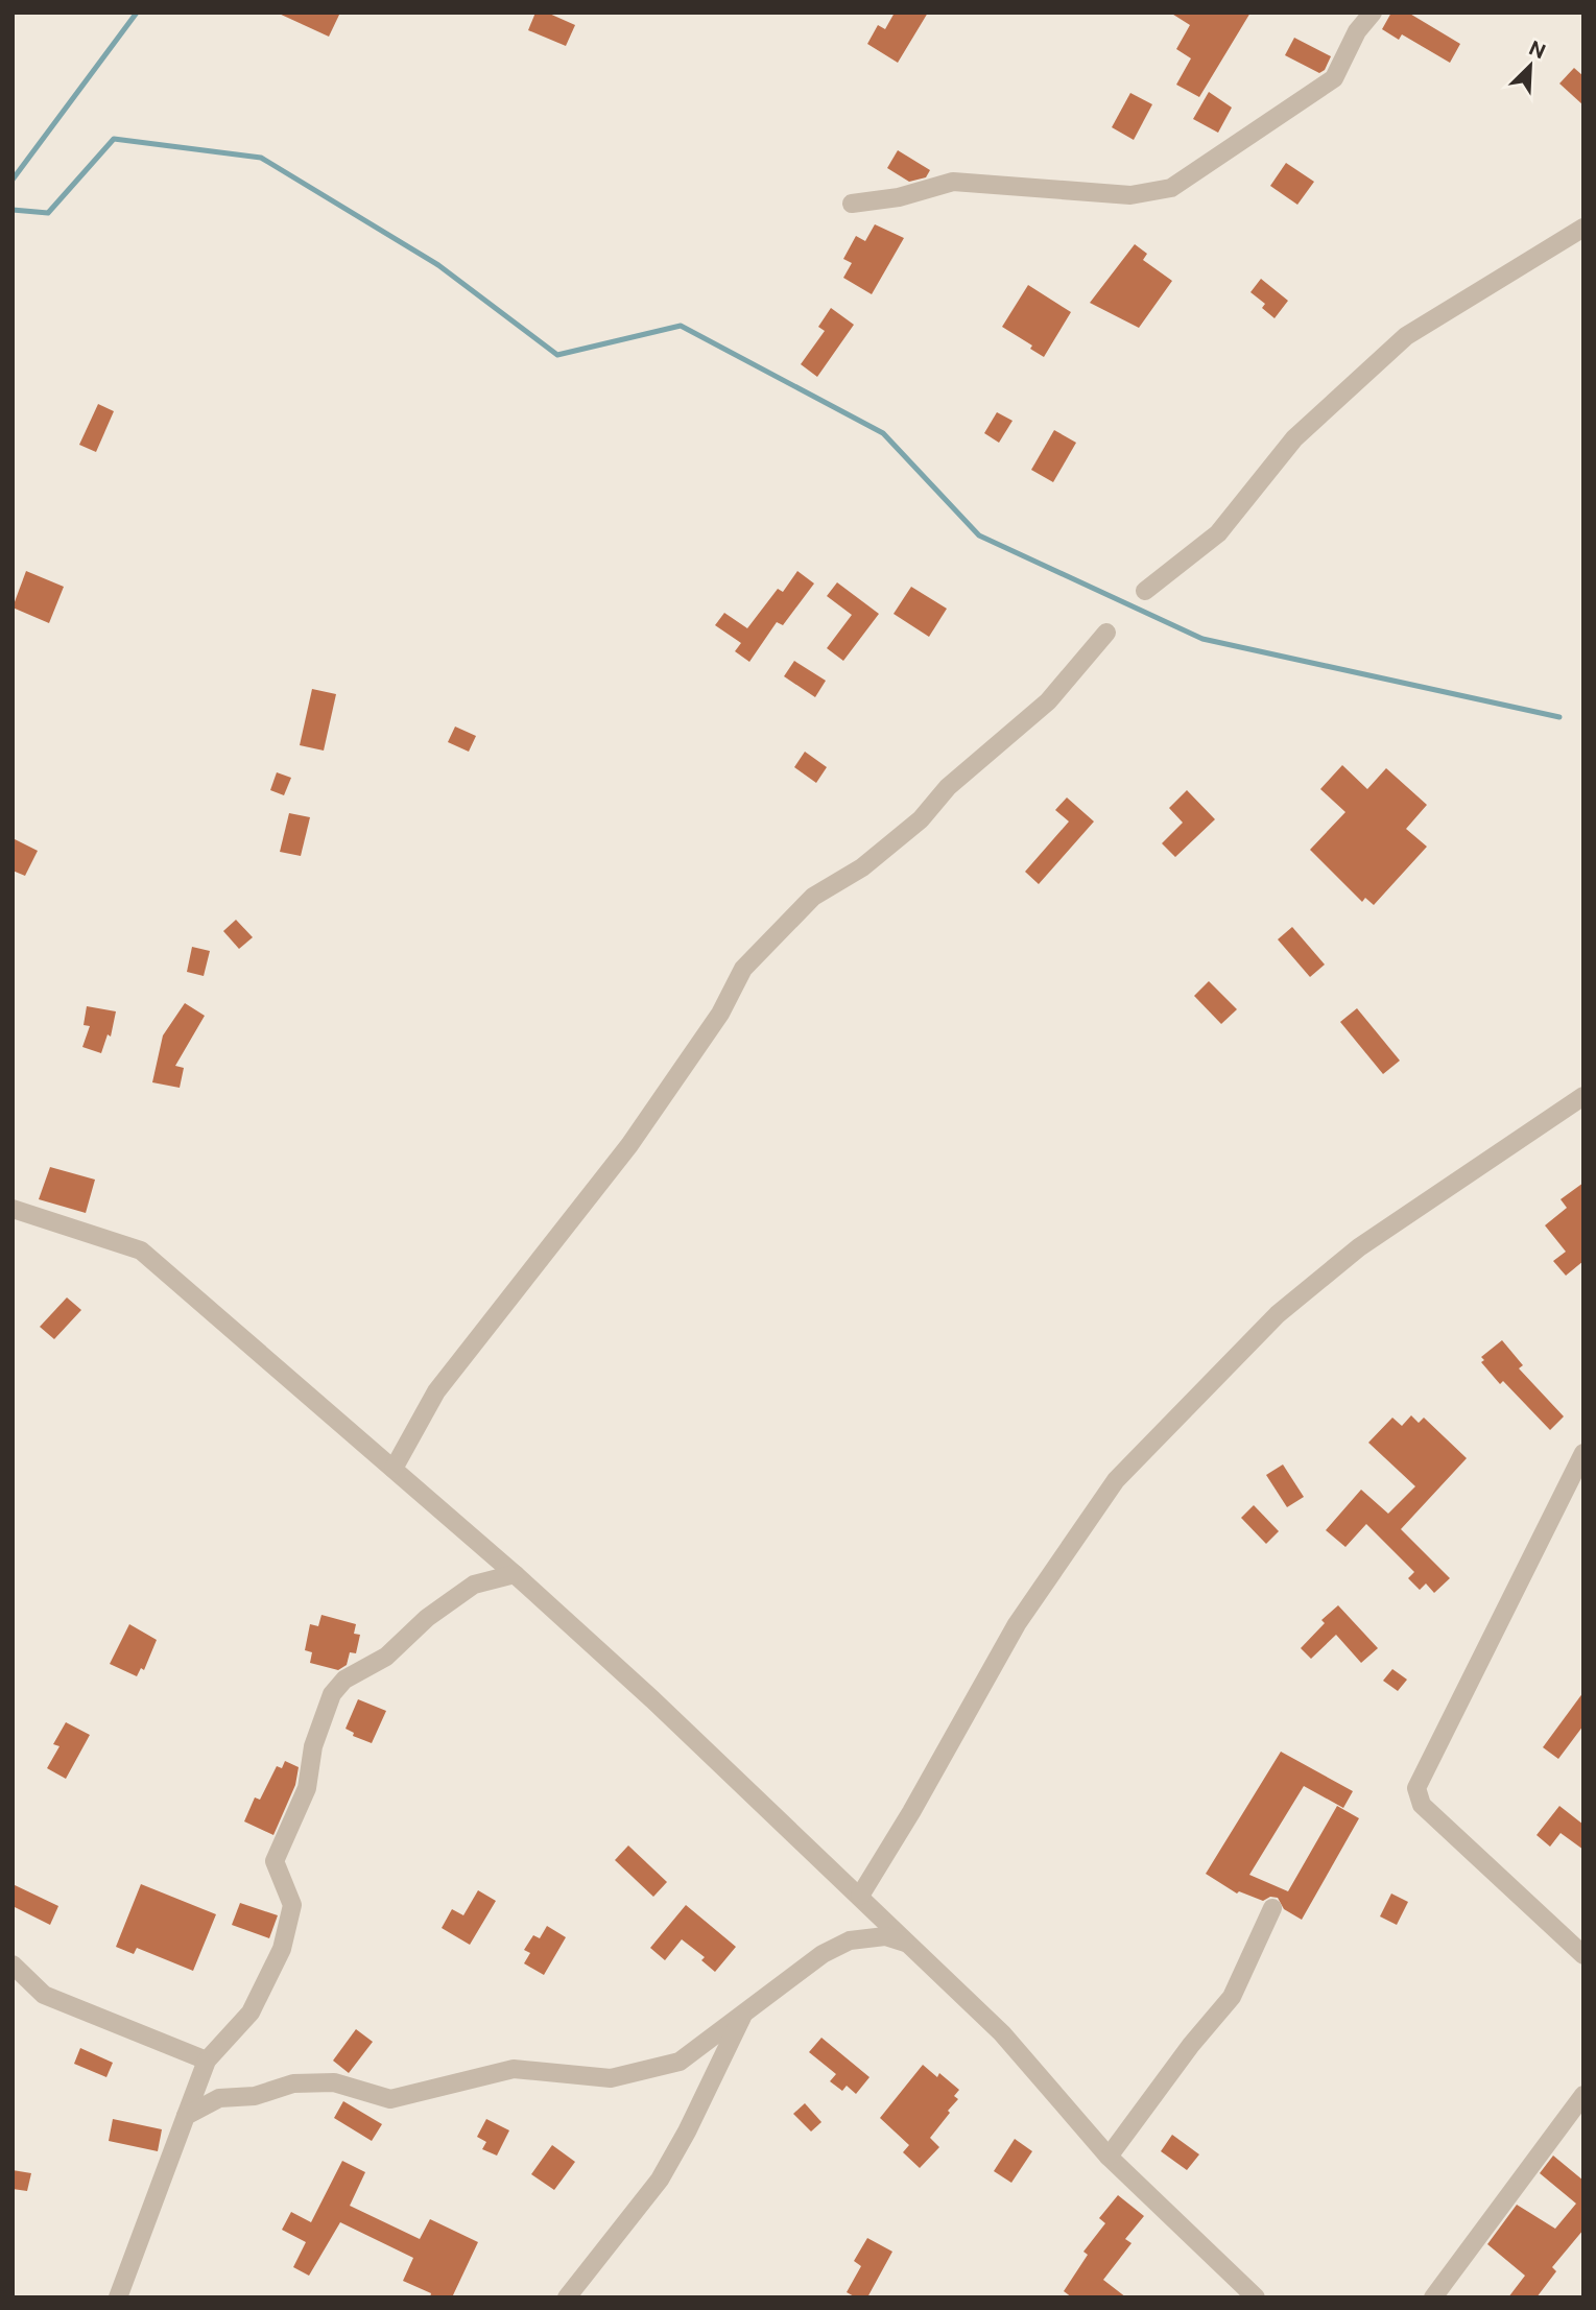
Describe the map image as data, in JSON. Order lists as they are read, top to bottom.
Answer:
{
  "north": "top right"
}
